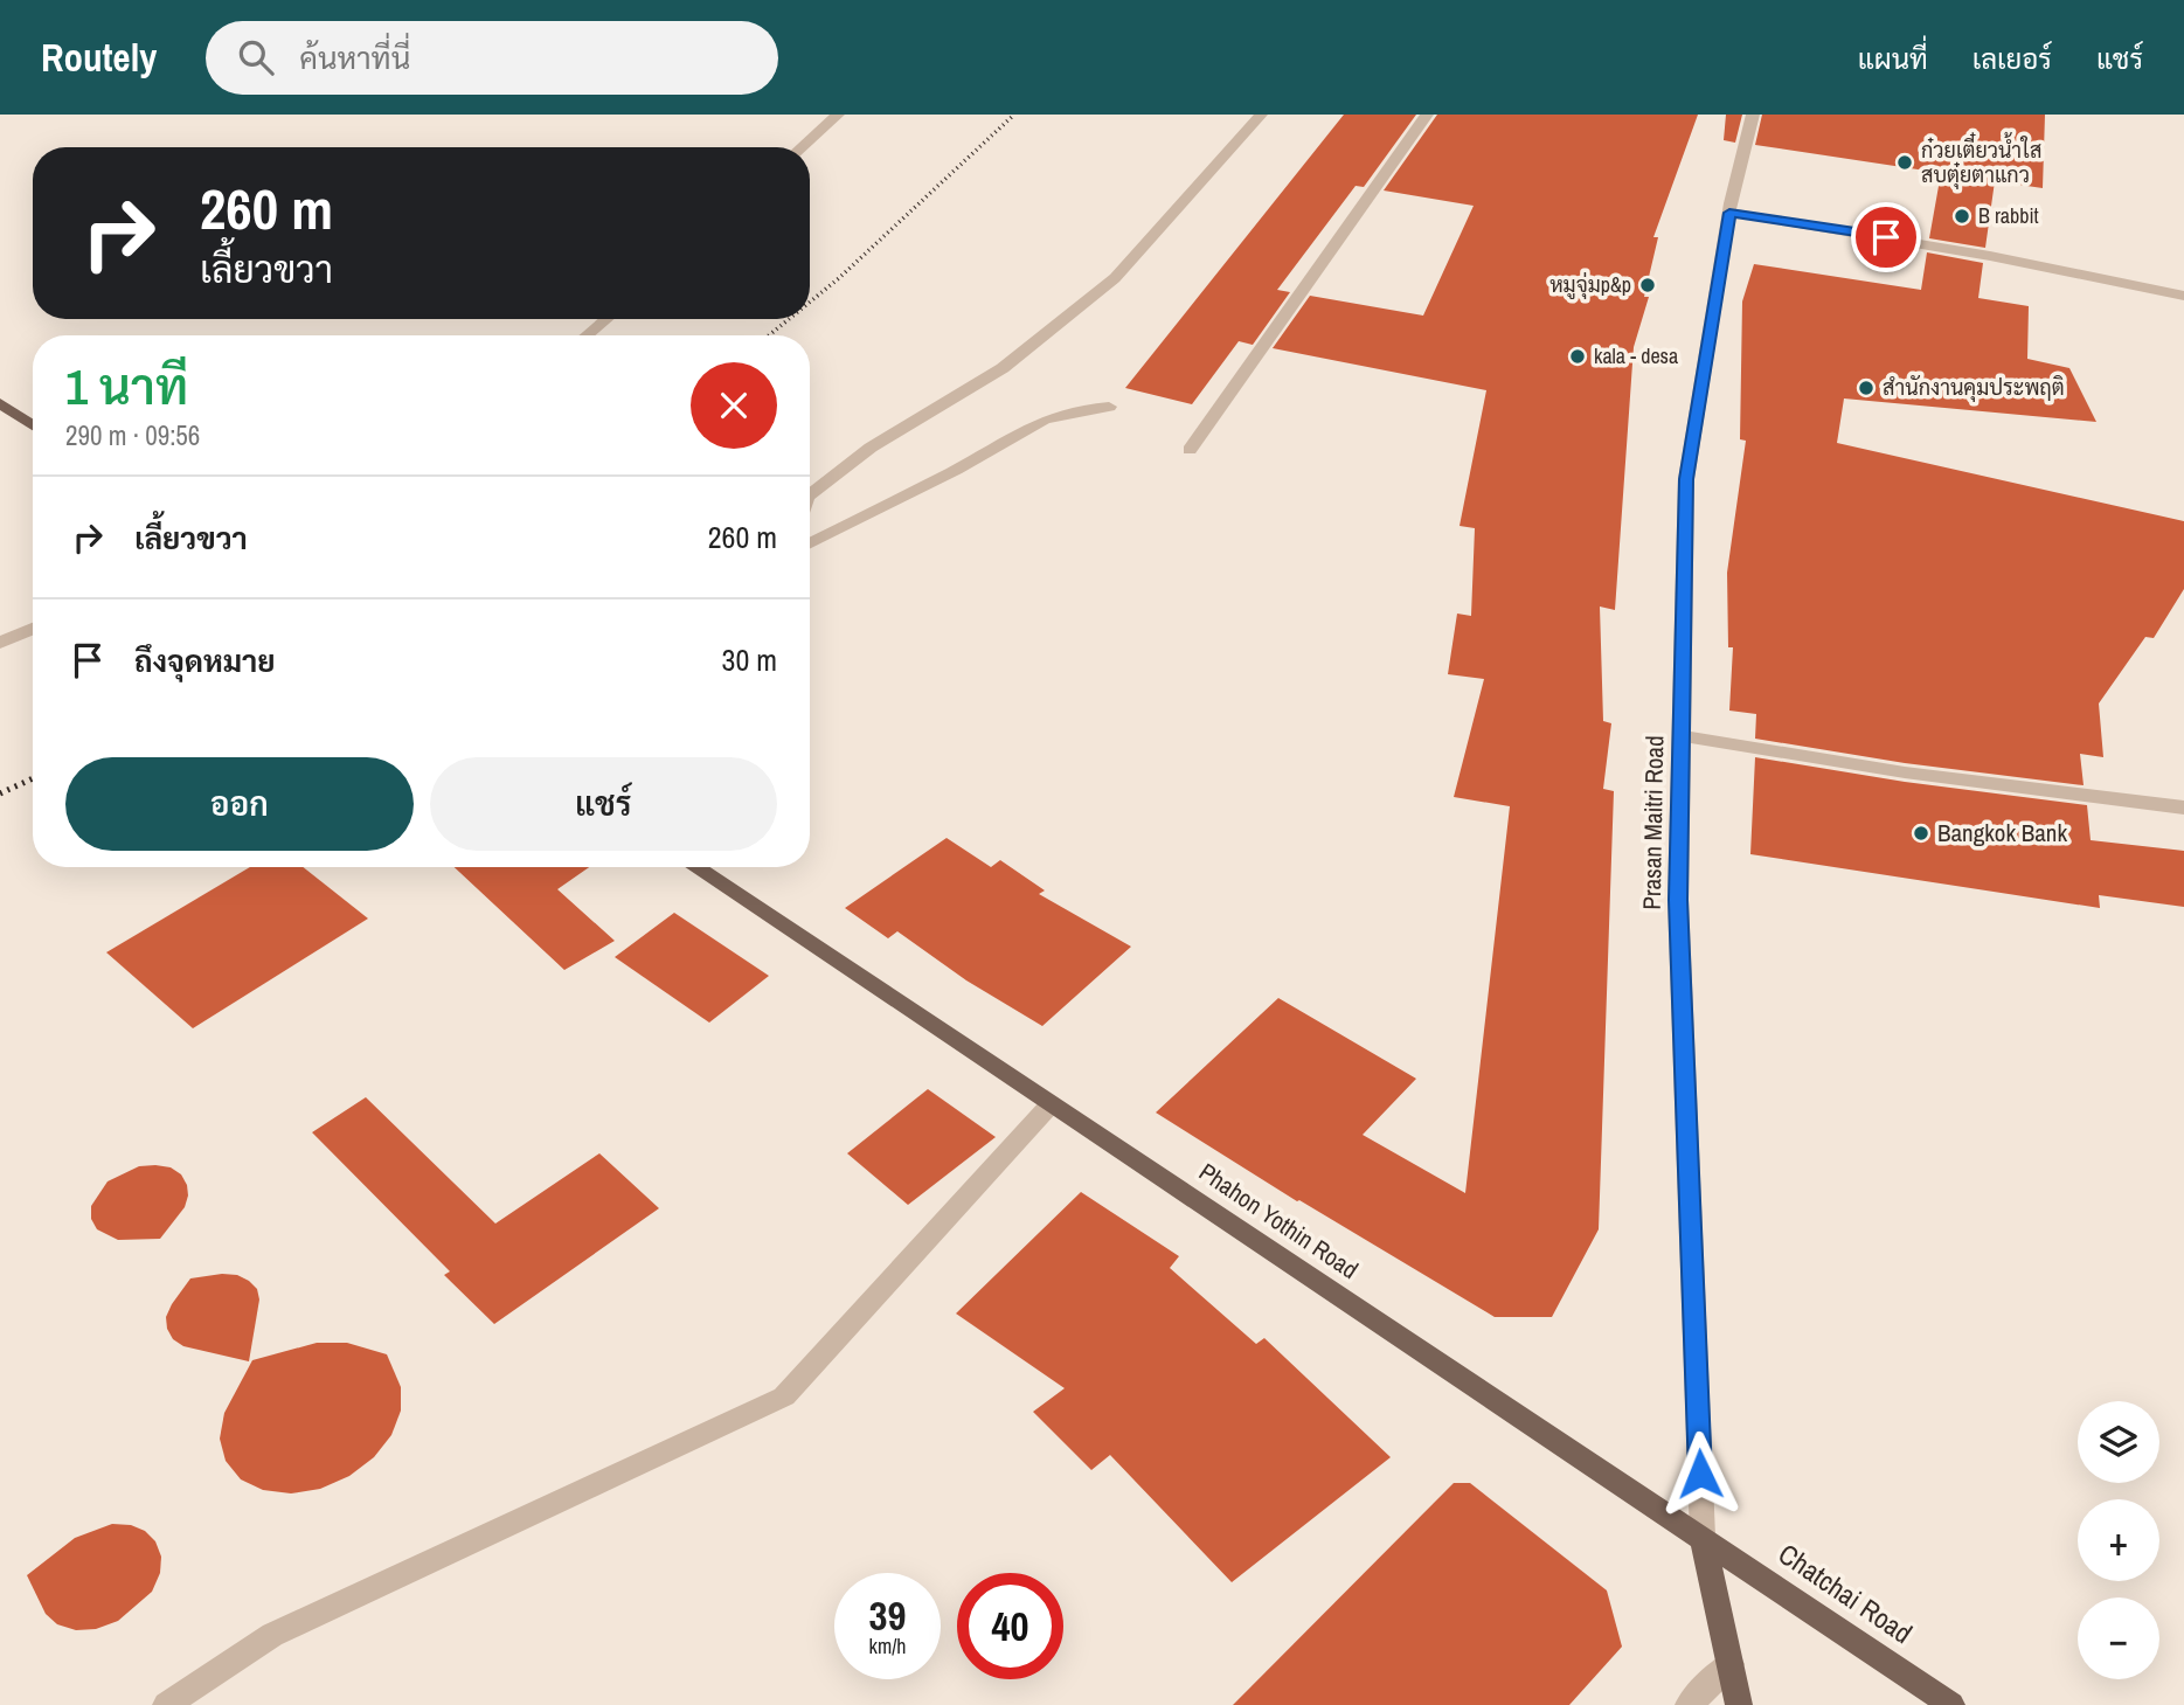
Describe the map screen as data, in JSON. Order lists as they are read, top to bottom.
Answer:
{
  "streets": {
    "main road": ["Phahon Yothin Road", "Chatchai Road"],
    "street": ["Prasan Maitri Road"]
  },
  "crossings": [
    ["Prasan Maitri Road", "Phahon Yothin Road"],
    ["Prasan Maitri Road", "Chatchai Road"],
    ["Phahon Yothin Road", "Chatchai Road"]
  ],
  "places": [
    "ก๋วยเตี๋ยวน้ำใส สบตุ๋ยตาแกว",
    "B rabbit",
    "หมูจุ่มp&p",
    "kala - desa",
    "สำนักงานคุมประพฤติ",
    "Bangkok Bank"
  ],
  "page": {
    "header": "Routely",
    "search": "ค้นหาที่นี่",
    "nav": ["แผนที่", "เลเยอร์", "แชร์"],
    "turn": ["260 m", "เลี้ยวขวา"],
    "heading": ["1 นาที", "290 m · 09:56"],
    "list": [
      {
        "name": "เลี้ยวขวา",
        "value": "260 m"
      },
      {
        "name": "ถึงจุดหมาย",
        "value": "30 m"
      }
    ],
    "buttons": ["ออก", "แชร์"],
    "map_buttons": ["+", "−"],
    "speed": "39 km/h",
    "limit": "40"
  }
}
